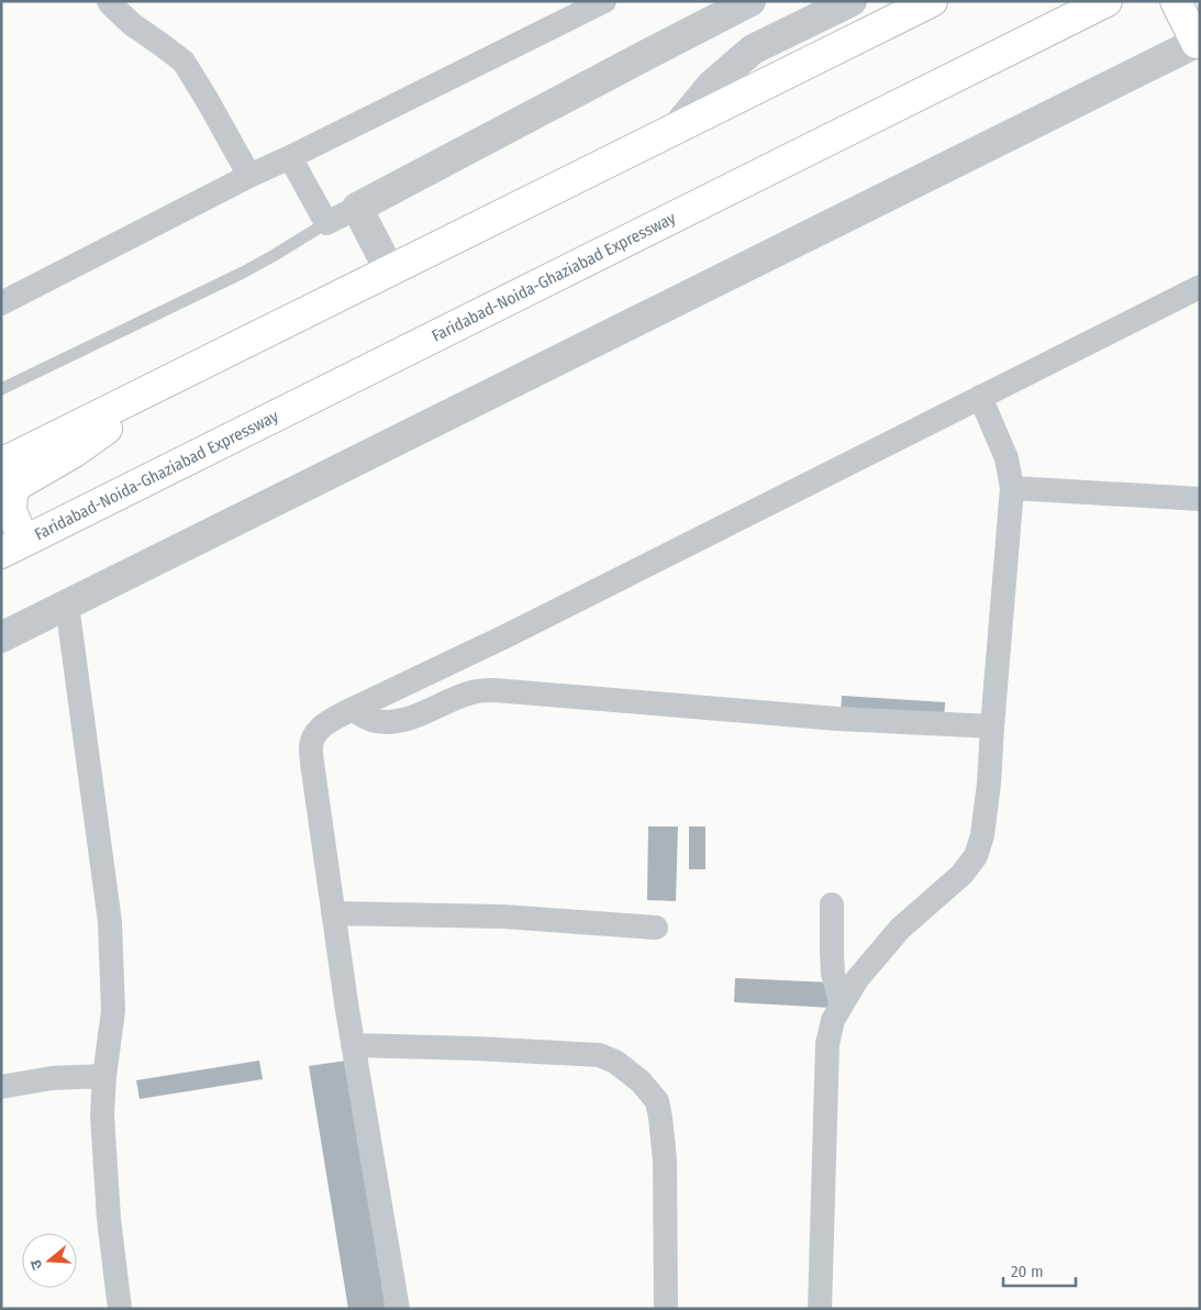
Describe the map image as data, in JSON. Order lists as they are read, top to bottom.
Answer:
{
  "streets": {
    "main road": ["Faridabad-Noida-Ghaziabad Expressway"]
  },
  "scale_bar": "20 m",
  "north": "left"
}
